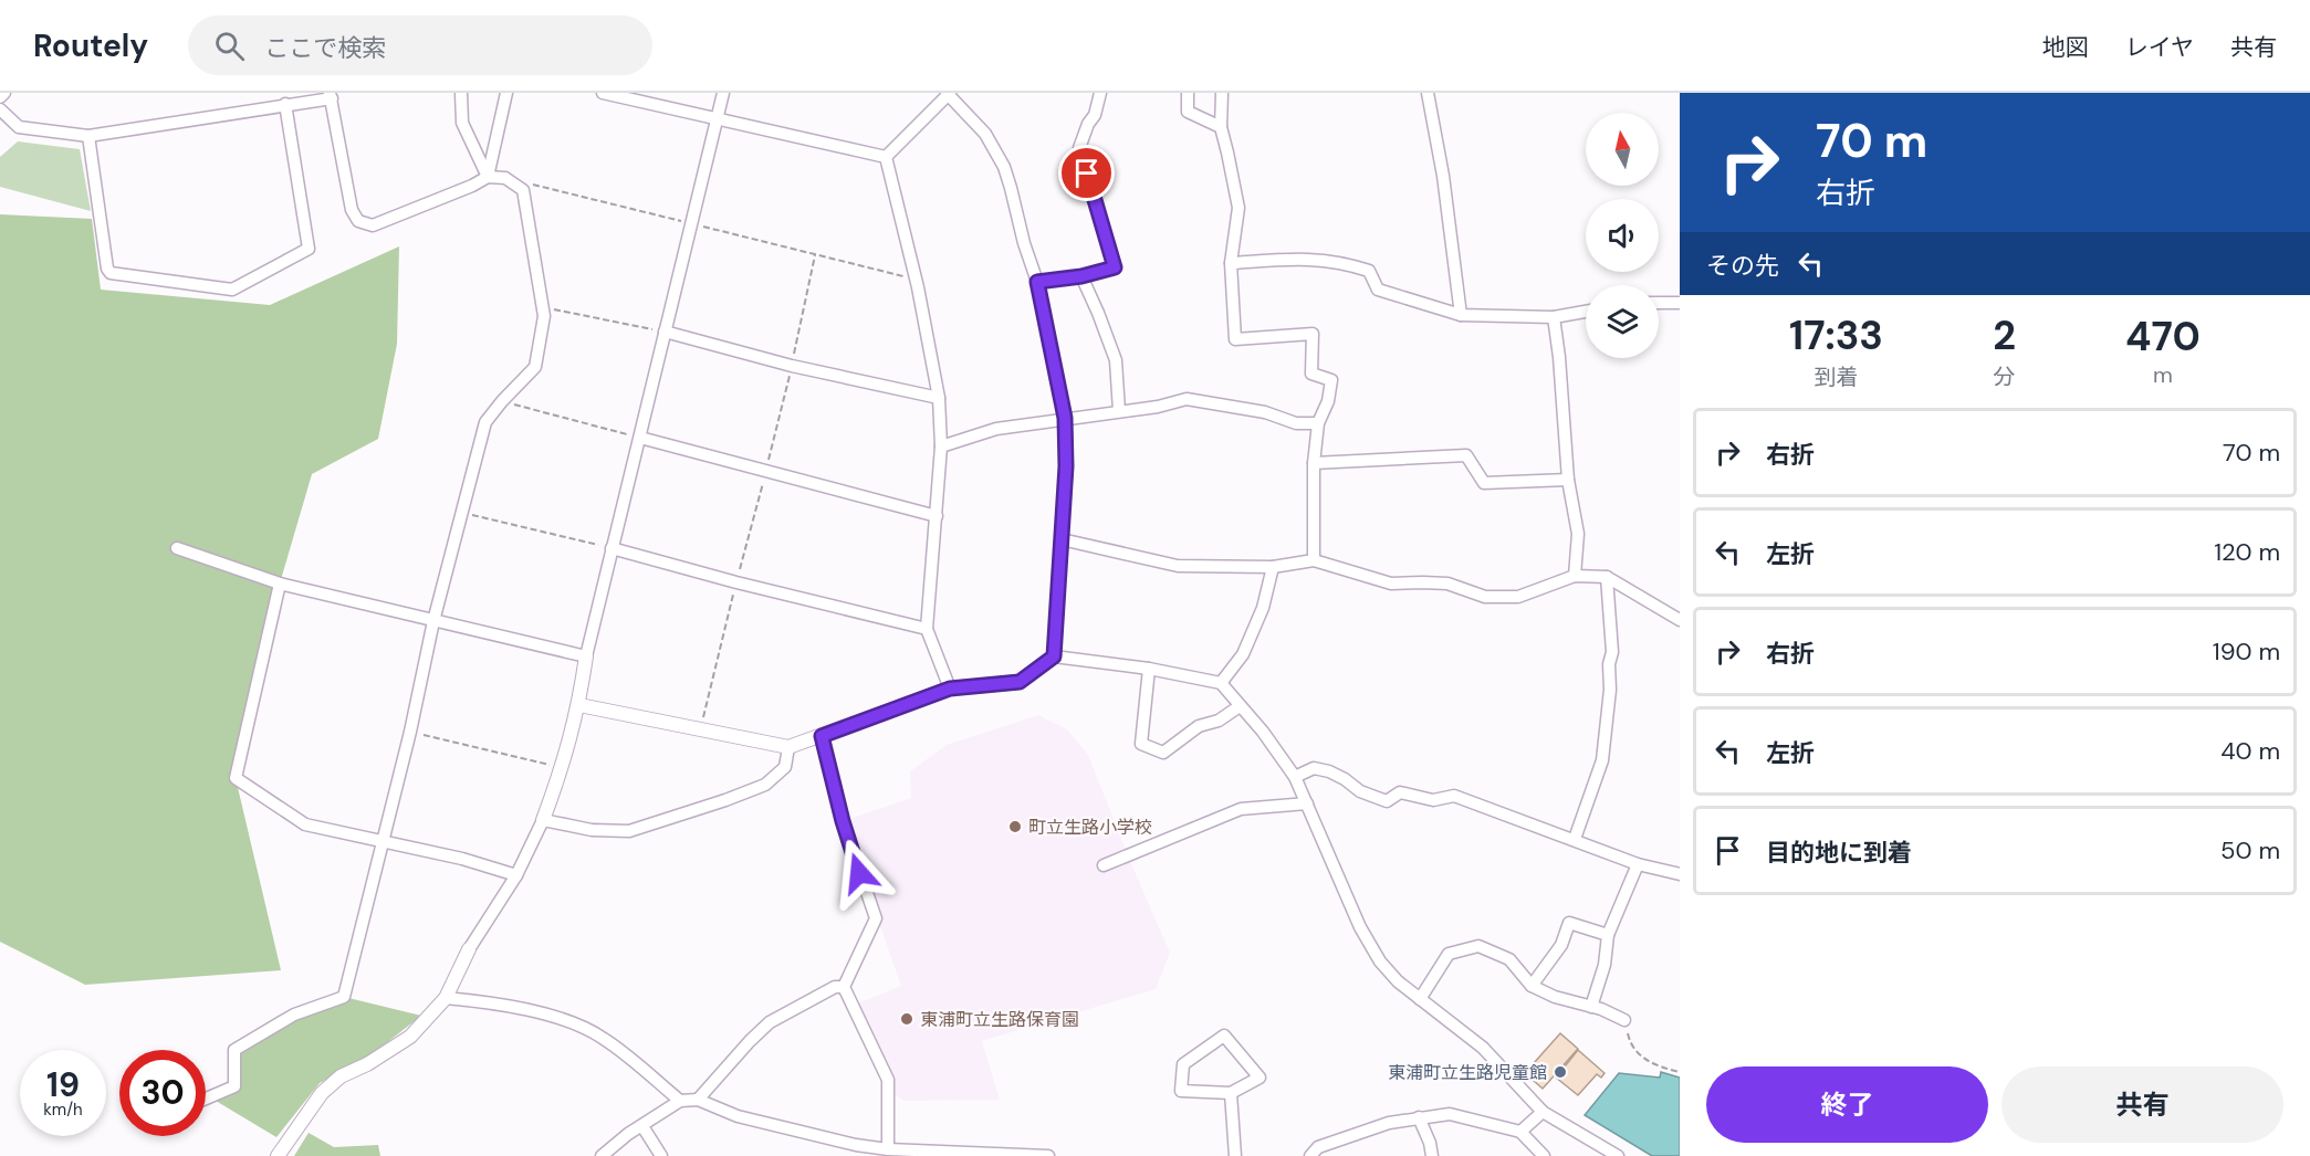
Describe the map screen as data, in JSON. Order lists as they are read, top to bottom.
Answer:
{
  "places": ["町立生路小学校", "東浦町立生路保育園", "東浦町立生路児童館"],
  "north": "top",
  "page": {
    "header": "Routely",
    "search": "ここで検索",
    "nav": ["地図", "レイヤ", "共有"],
    "turn": ["70 m", "右折"],
    "then": "その先",
    "eta": [
      "17:33",
      "到着",
      "2",
      "分",
      "470",
      "m"
    ],
    "list": [
      {
        "name": "右折",
        "value": "70 m"
      },
      {
        "name": "左折",
        "value": "120 m"
      },
      {
        "name": "右折",
        "value": "190 m"
      },
      {
        "name": "左折",
        "value": "40 m"
      },
      {
        "name": "目的地に到着",
        "value": "50 m"
      }
    ],
    "speed": "19 km/h",
    "limit": "30",
    "buttons": ["終了", "共有"]
  }
}
